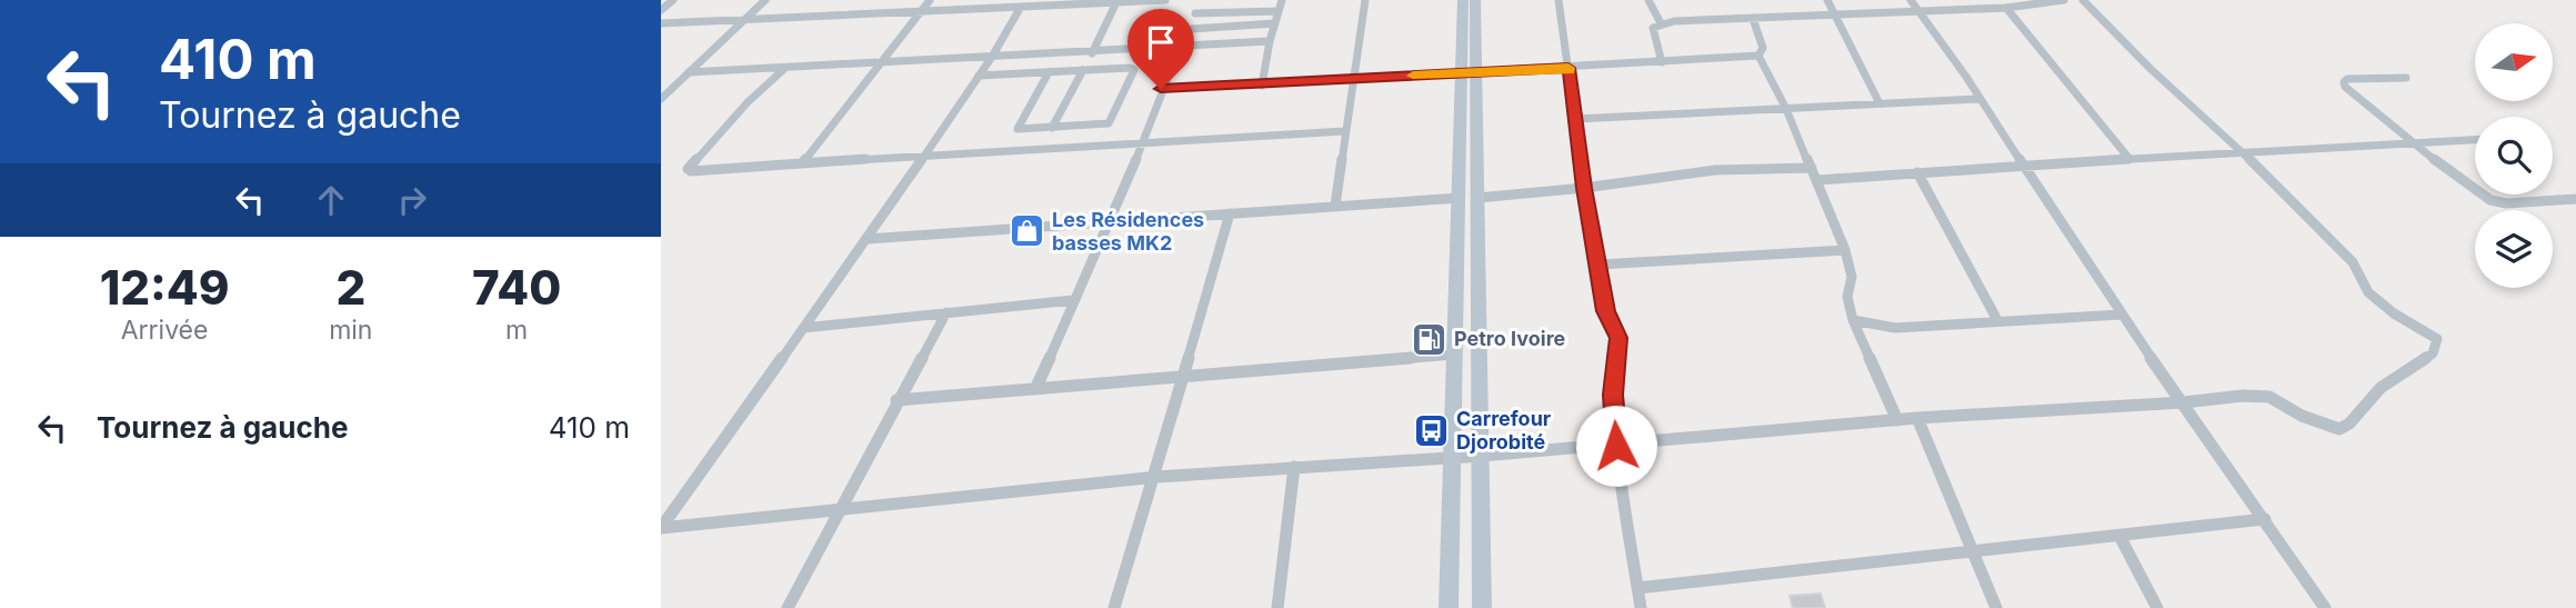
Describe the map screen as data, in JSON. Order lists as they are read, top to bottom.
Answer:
{
  "places": {
    "shop": ["Les Résidences basses MK2"],
    "fuel station": ["Petro Ivoire"],
    "bus stop": ["Carrefour Djorobité"]
  },
  "north": "right",
  "page": {
    "turn": ["410 m", "Tournez à gauche"],
    "eta": [
      "12:49",
      "Arrivée",
      "2",
      "min",
      "740",
      "m"
    ],
    "list": [
      {
        "name": "Tournez à gauche",
        "value": "410 m"
      }
    ]
  }
}
